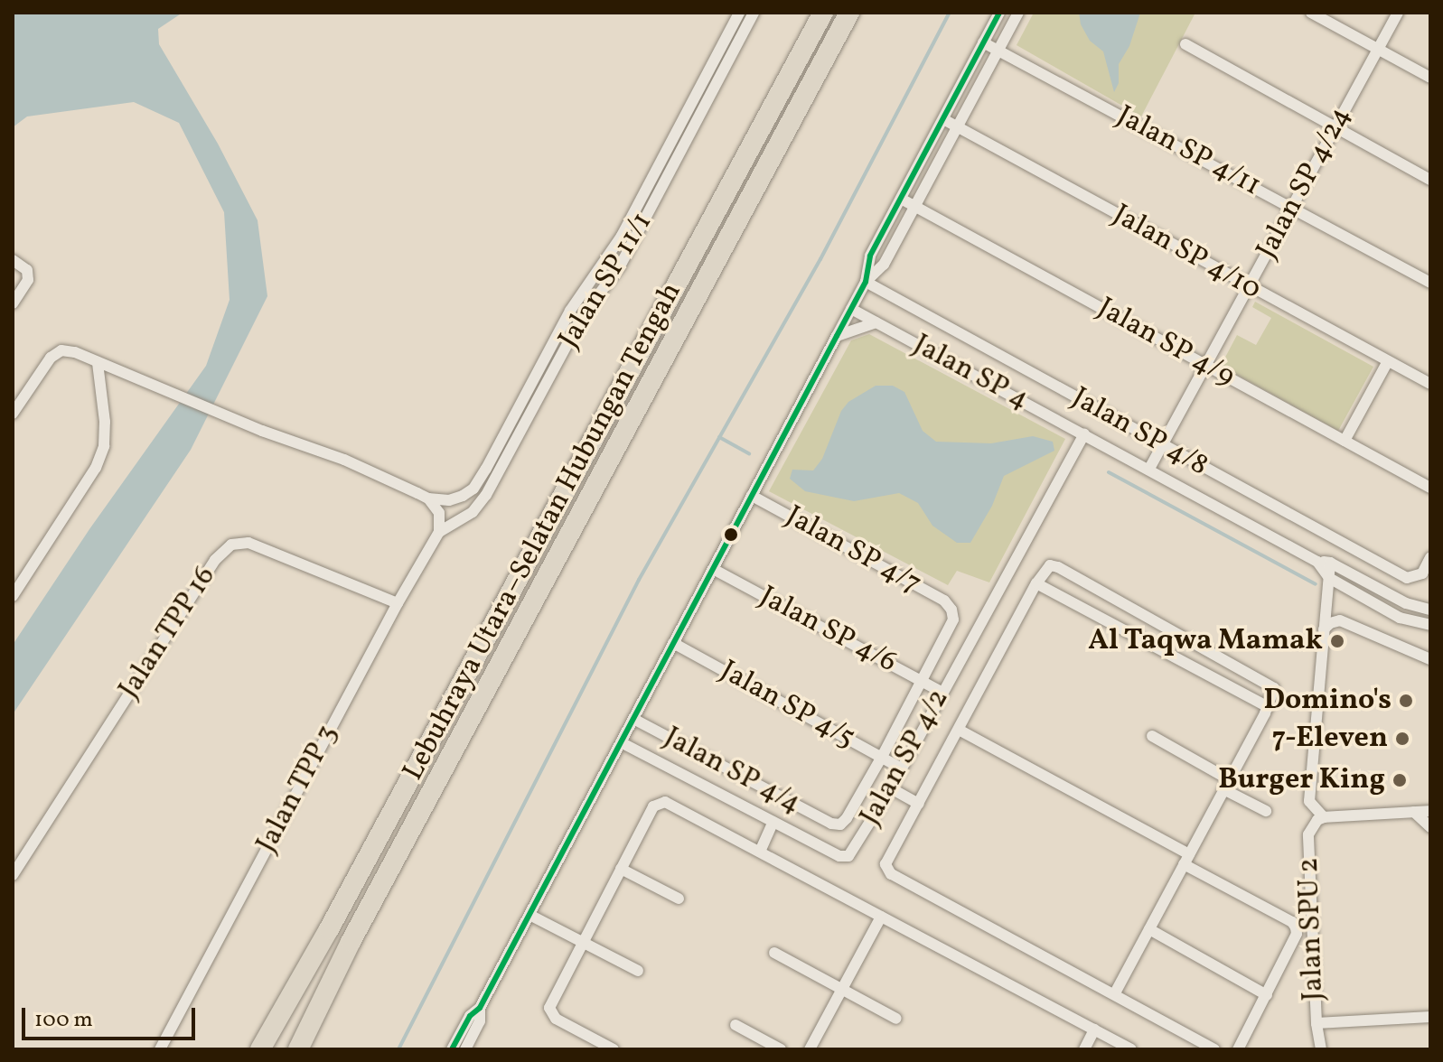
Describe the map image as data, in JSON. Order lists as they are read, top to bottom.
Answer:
{
  "streets": {
    "highway": ["Lebuhraya Utara–Selatan Hubungan Tengah"],
    "street": [
      "Jalan SP 4/11",
      "Jalan SP 4/24",
      "Jalan SP 4/10",
      "Jalan SP 11/1",
      "Jalan SP 4/9",
      "Jalan SP 4",
      "Jalan SP 4/8",
      "Jalan SP 4/7",
      "Jalan SP 4/6",
      "Jalan TPP 16",
      "Jalan SP 4/5",
      "Jalan SP 4/2",
      "Jalan SP 4/4",
      "Jalan TPP 3",
      "Jalan SPU 2"
    ]
  },
  "crossings": [
    ["Jalan SP 4/11", "Jalan SP 4/24"],
    ["Jalan SP 4/24", "Jalan SP 4/10"],
    ["Jalan SP 4/24", "Jalan SP 4/9"],
    ["Jalan SP 4/24", "Jalan SP 4"],
    ["Jalan SP 4/24", "Jalan SP 4/8"],
    ["Jalan SP 11/1", "Jalan TPP 3"],
    ["Jalan SP 4", "Jalan SP 4/2"],
    ["Jalan SP 4", "Jalan SPU 2"],
    ["Jalan SP 4/7", "Jalan SP 4/6"],
    ["Jalan SP 4/6", "Jalan SP 4/2"],
    ["Jalan TPP 16", "Jalan TPP 3"],
    ["Jalan SP 4/5", "Jalan SP 4/2"],
    ["Jalan SP 4/5", "Jalan SP 4/4"]
  ],
  "places": [
    "Al Taqwa Mamak",
    "Domino's",
    "7-Eleven",
    "Burger King"
  ],
  "scale_bar": "100 m"
}
